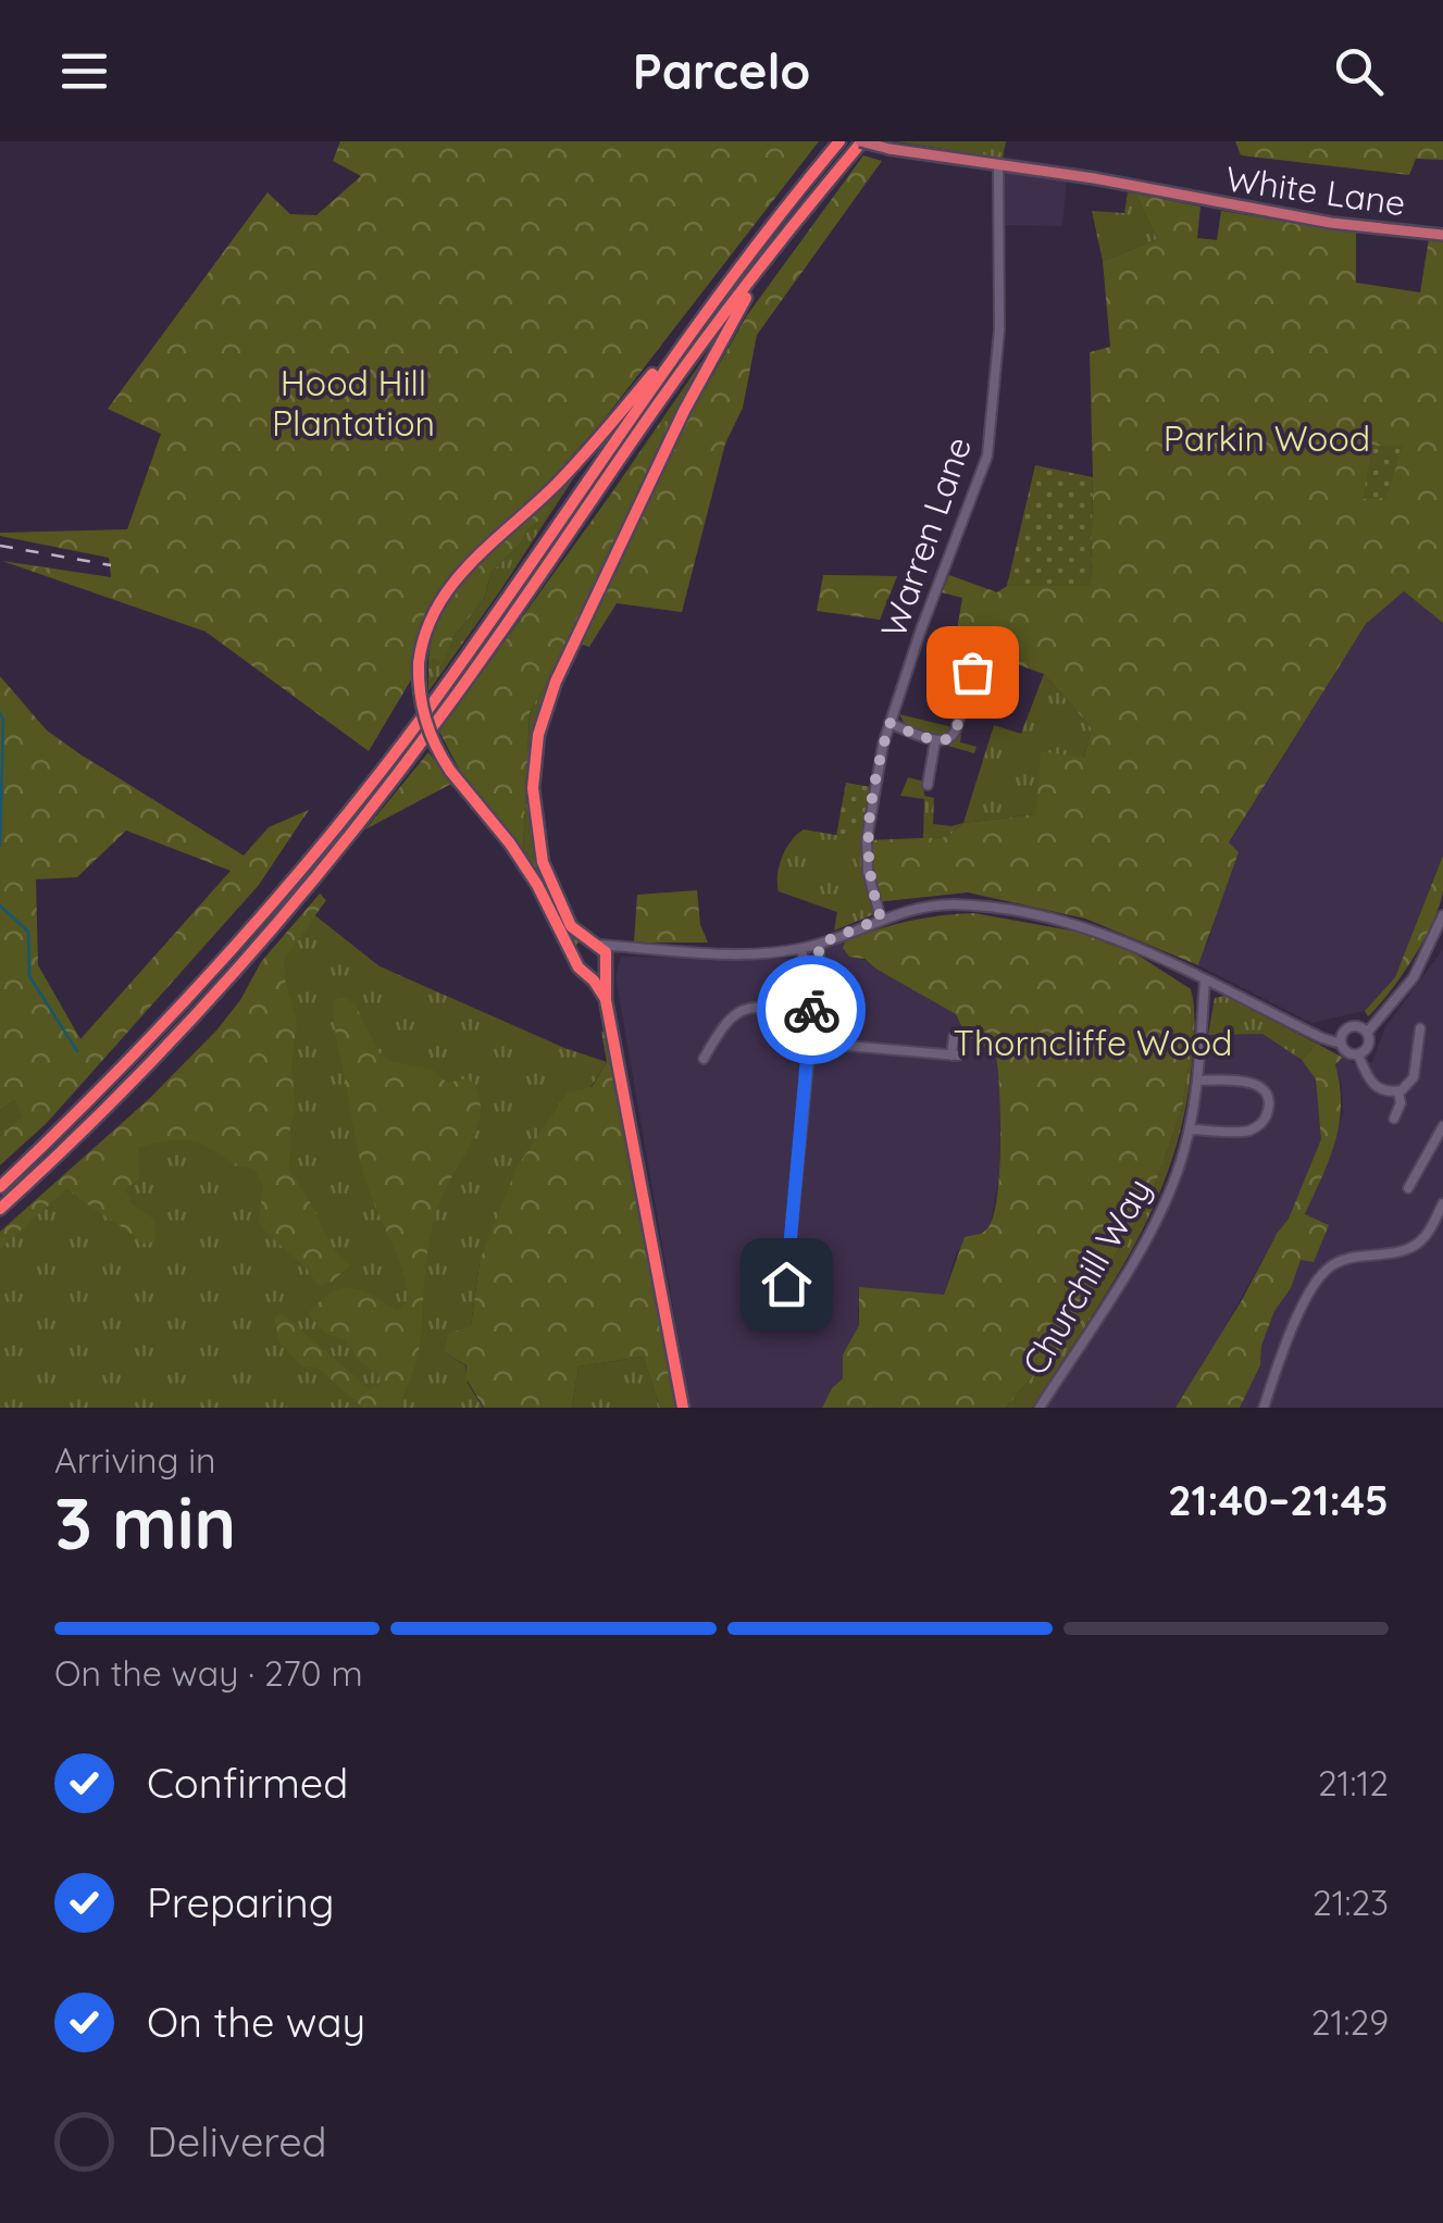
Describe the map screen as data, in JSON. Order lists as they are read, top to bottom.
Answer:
{
  "streets": {
    "main road": ["White Lane"],
    "street": ["Warren Lane", "Churchill Way"]
  },
  "crossings": [
    ["White Lane", "Warren Lane"]
  ],
  "parks": ["Hood Hill Plantation", "Parkin Wood", "Thorncliffe Wood"],
  "page": {
    "header": "Parcelo",
    "heading": ["3 min", "Arriving in", "21:40–21:45"],
    "bar": "On the way · 270 m",
    "list": [
      ["Confirmed", "21:12"],
      ["Preparing", "21:23"],
      ["On the way", "21:29"],
      "Delivered"
    ]
  }
}
